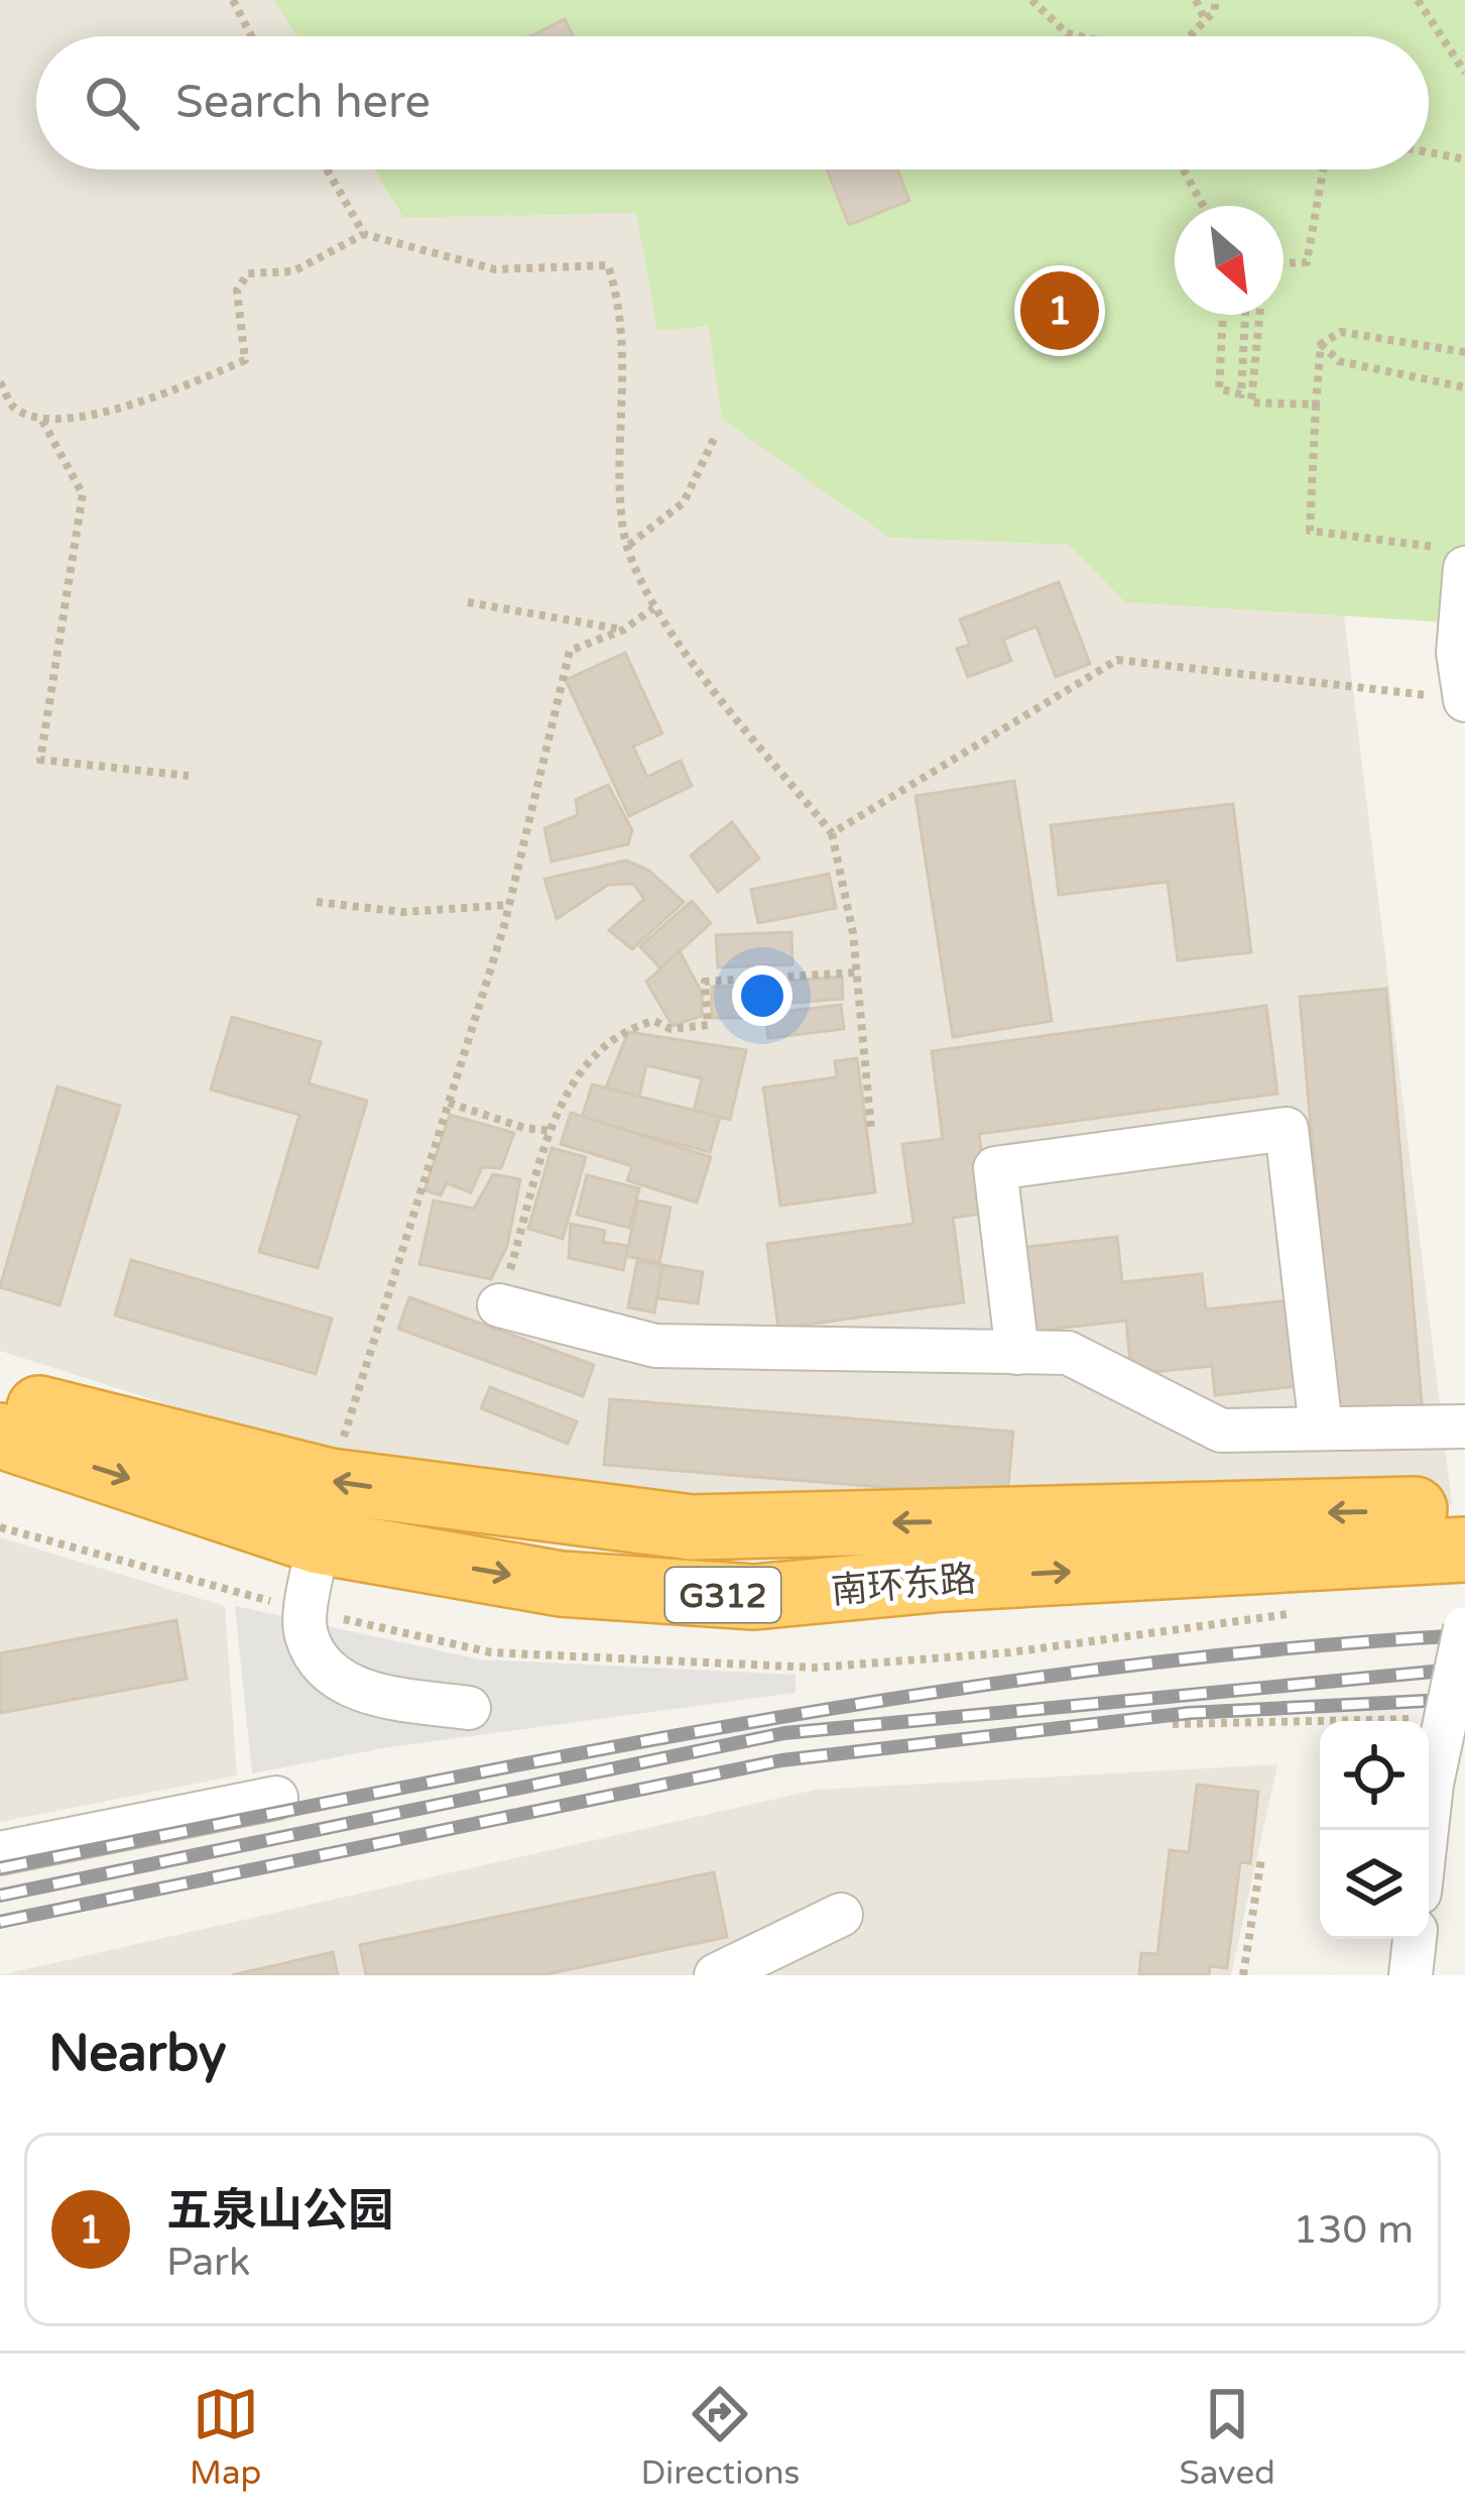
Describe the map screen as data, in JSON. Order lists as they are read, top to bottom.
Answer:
{
  "streets": {
    "highway": ["南环东路", "G312"]
  },
  "north": "bottom right",
  "page": {
    "search": "Search here",
    "pins": "1",
    "heading": "Nearby",
    "list": [
      {
        "mark": "1",
        "name": "五泉山公园",
        "note": "Park",
        "value": "130 m"
      }
    ],
    "nav": ["Map", "Directions", "Saved"]
  }
}
